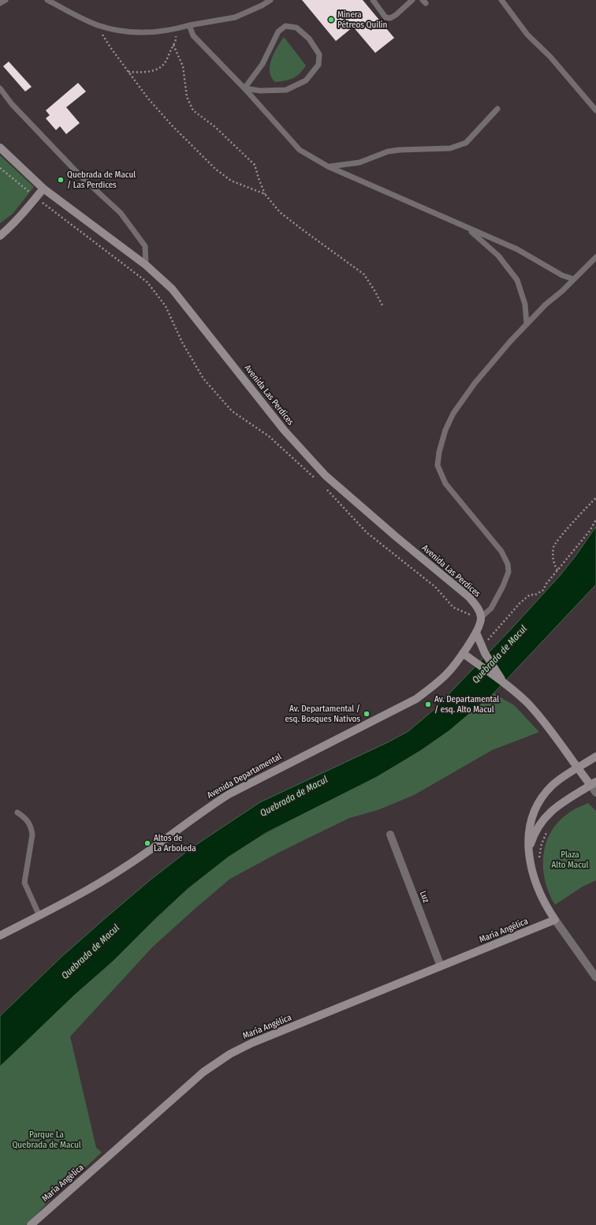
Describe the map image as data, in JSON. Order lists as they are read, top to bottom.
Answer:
{
  "streets": {
    "street": [
      "Avenida Las Perdices",
      "Avenida Departamental",
      "Luz",
      "María Angélica"
    ]
  },
  "crossings": [
    ["Luz", "María Angélica"]
  ],
  "water": ["Quebrada de Macul"],
  "parks": ["Plaza Alto Macul", "Parque La Quebrada de Macul"],
  "places": [
    "Minera Pétreos Quilín",
    "Quebrada de Macul / Las Perdices",
    "Av. Departamental / esq. Alto Macul",
    "Av. Departamental / esq. Bosques Nativos",
    "Altos de La Arboleda"
  ]
}
